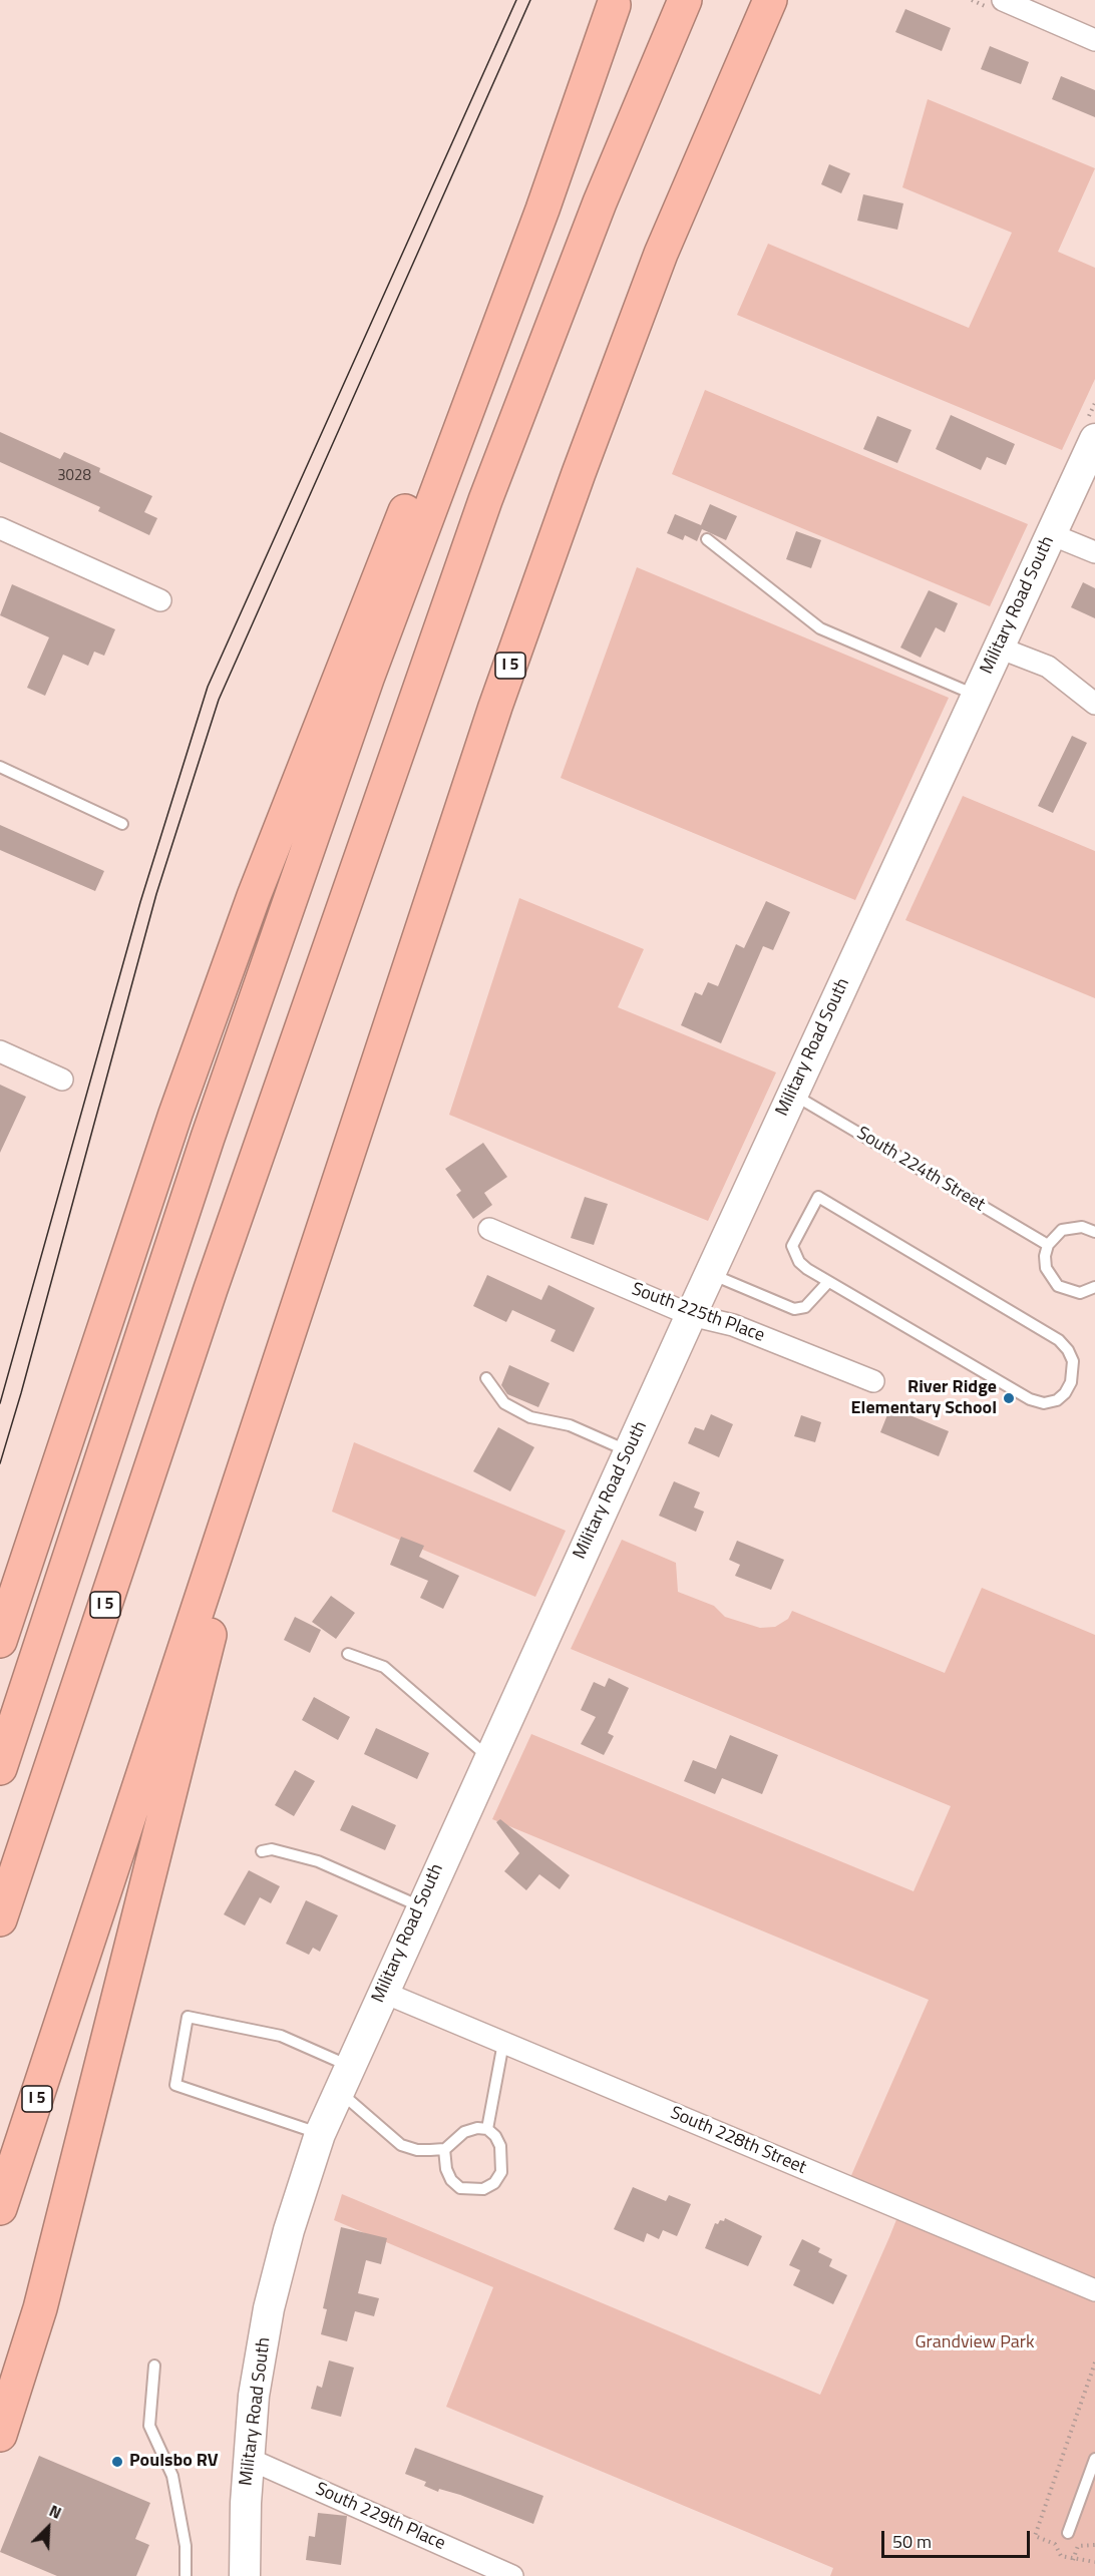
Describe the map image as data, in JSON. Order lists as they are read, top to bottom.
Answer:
{
  "streets": {
    "highway": ["I 5"],
    "main road": ["Military Road South"],
    "street": ["South 225th Place", "South 228th Street", "South 229th Place"],
    "lane": ["South 224th Street"]
  },
  "crossings": [
    ["Military Road South", "South 224th Street"],
    ["Military Road South", "South 225th Place"],
    ["Military Road South", "South 228th Street"],
    ["Military Road South", "South 229th Place"]
  ],
  "parks": ["Grandview Park"],
  "places": ["River Ridge Elementary School", "Poulsbo RV"],
  "house_numbers": ["3028"],
  "scale_bar": "50 m",
  "north": "top right"
}
